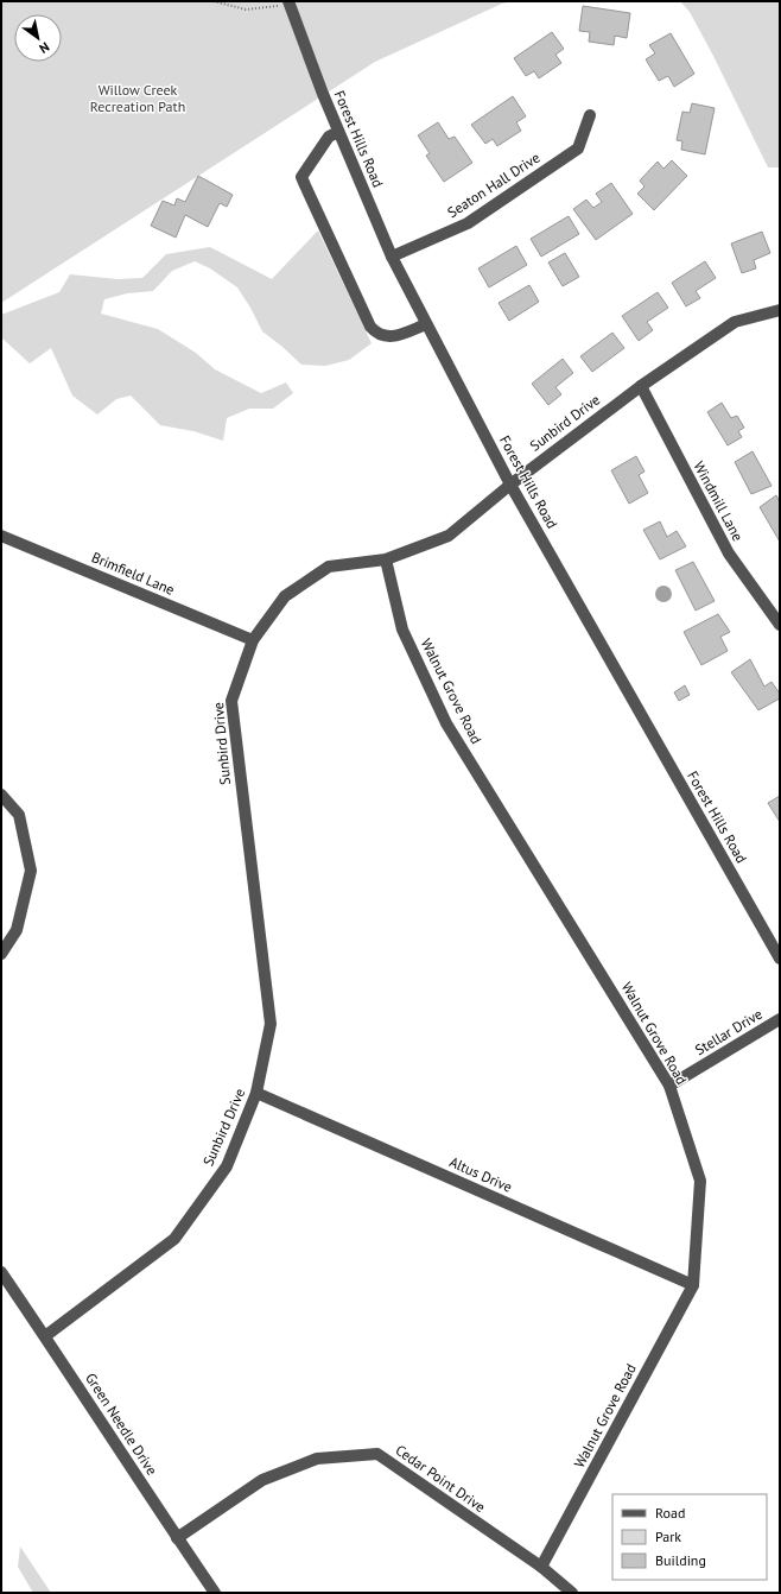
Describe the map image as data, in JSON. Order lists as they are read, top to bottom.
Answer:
{
  "streets": {
    "street": [
      "Forest Hills Road",
      "Seaton Hall Drive",
      "Sunbird Drive",
      "Windmill Lane",
      "Brimfield Lane",
      "Walnut Grove Road",
      "Stellar Drive",
      "Altus Drive",
      "Green Needle Drive",
      "Cedar Point Drive"
    ]
  },
  "crossings": [
    ["Forest Hills Road", "Seaton Hall Drive"],
    ["Forest Hills Road", "Sunbird Drive"],
    ["Sunbird Drive", "Windmill Lane"],
    ["Sunbird Drive", "Brimfield Lane"],
    ["Sunbird Drive", "Walnut Grove Road"],
    ["Sunbird Drive", "Altus Drive"],
    ["Sunbird Drive", "Green Needle Drive"],
    ["Walnut Grove Road", "Stellar Drive"],
    ["Walnut Grove Road", "Altus Drive"],
    ["Walnut Grove Road", "Cedar Point Drive"],
    ["Green Needle Drive", "Cedar Point Drive"]
  ],
  "parks": ["Willow Creek Recreation Path"],
  "legend": ["Road", "Park", "Building"],
  "north": "bottom right"
}
